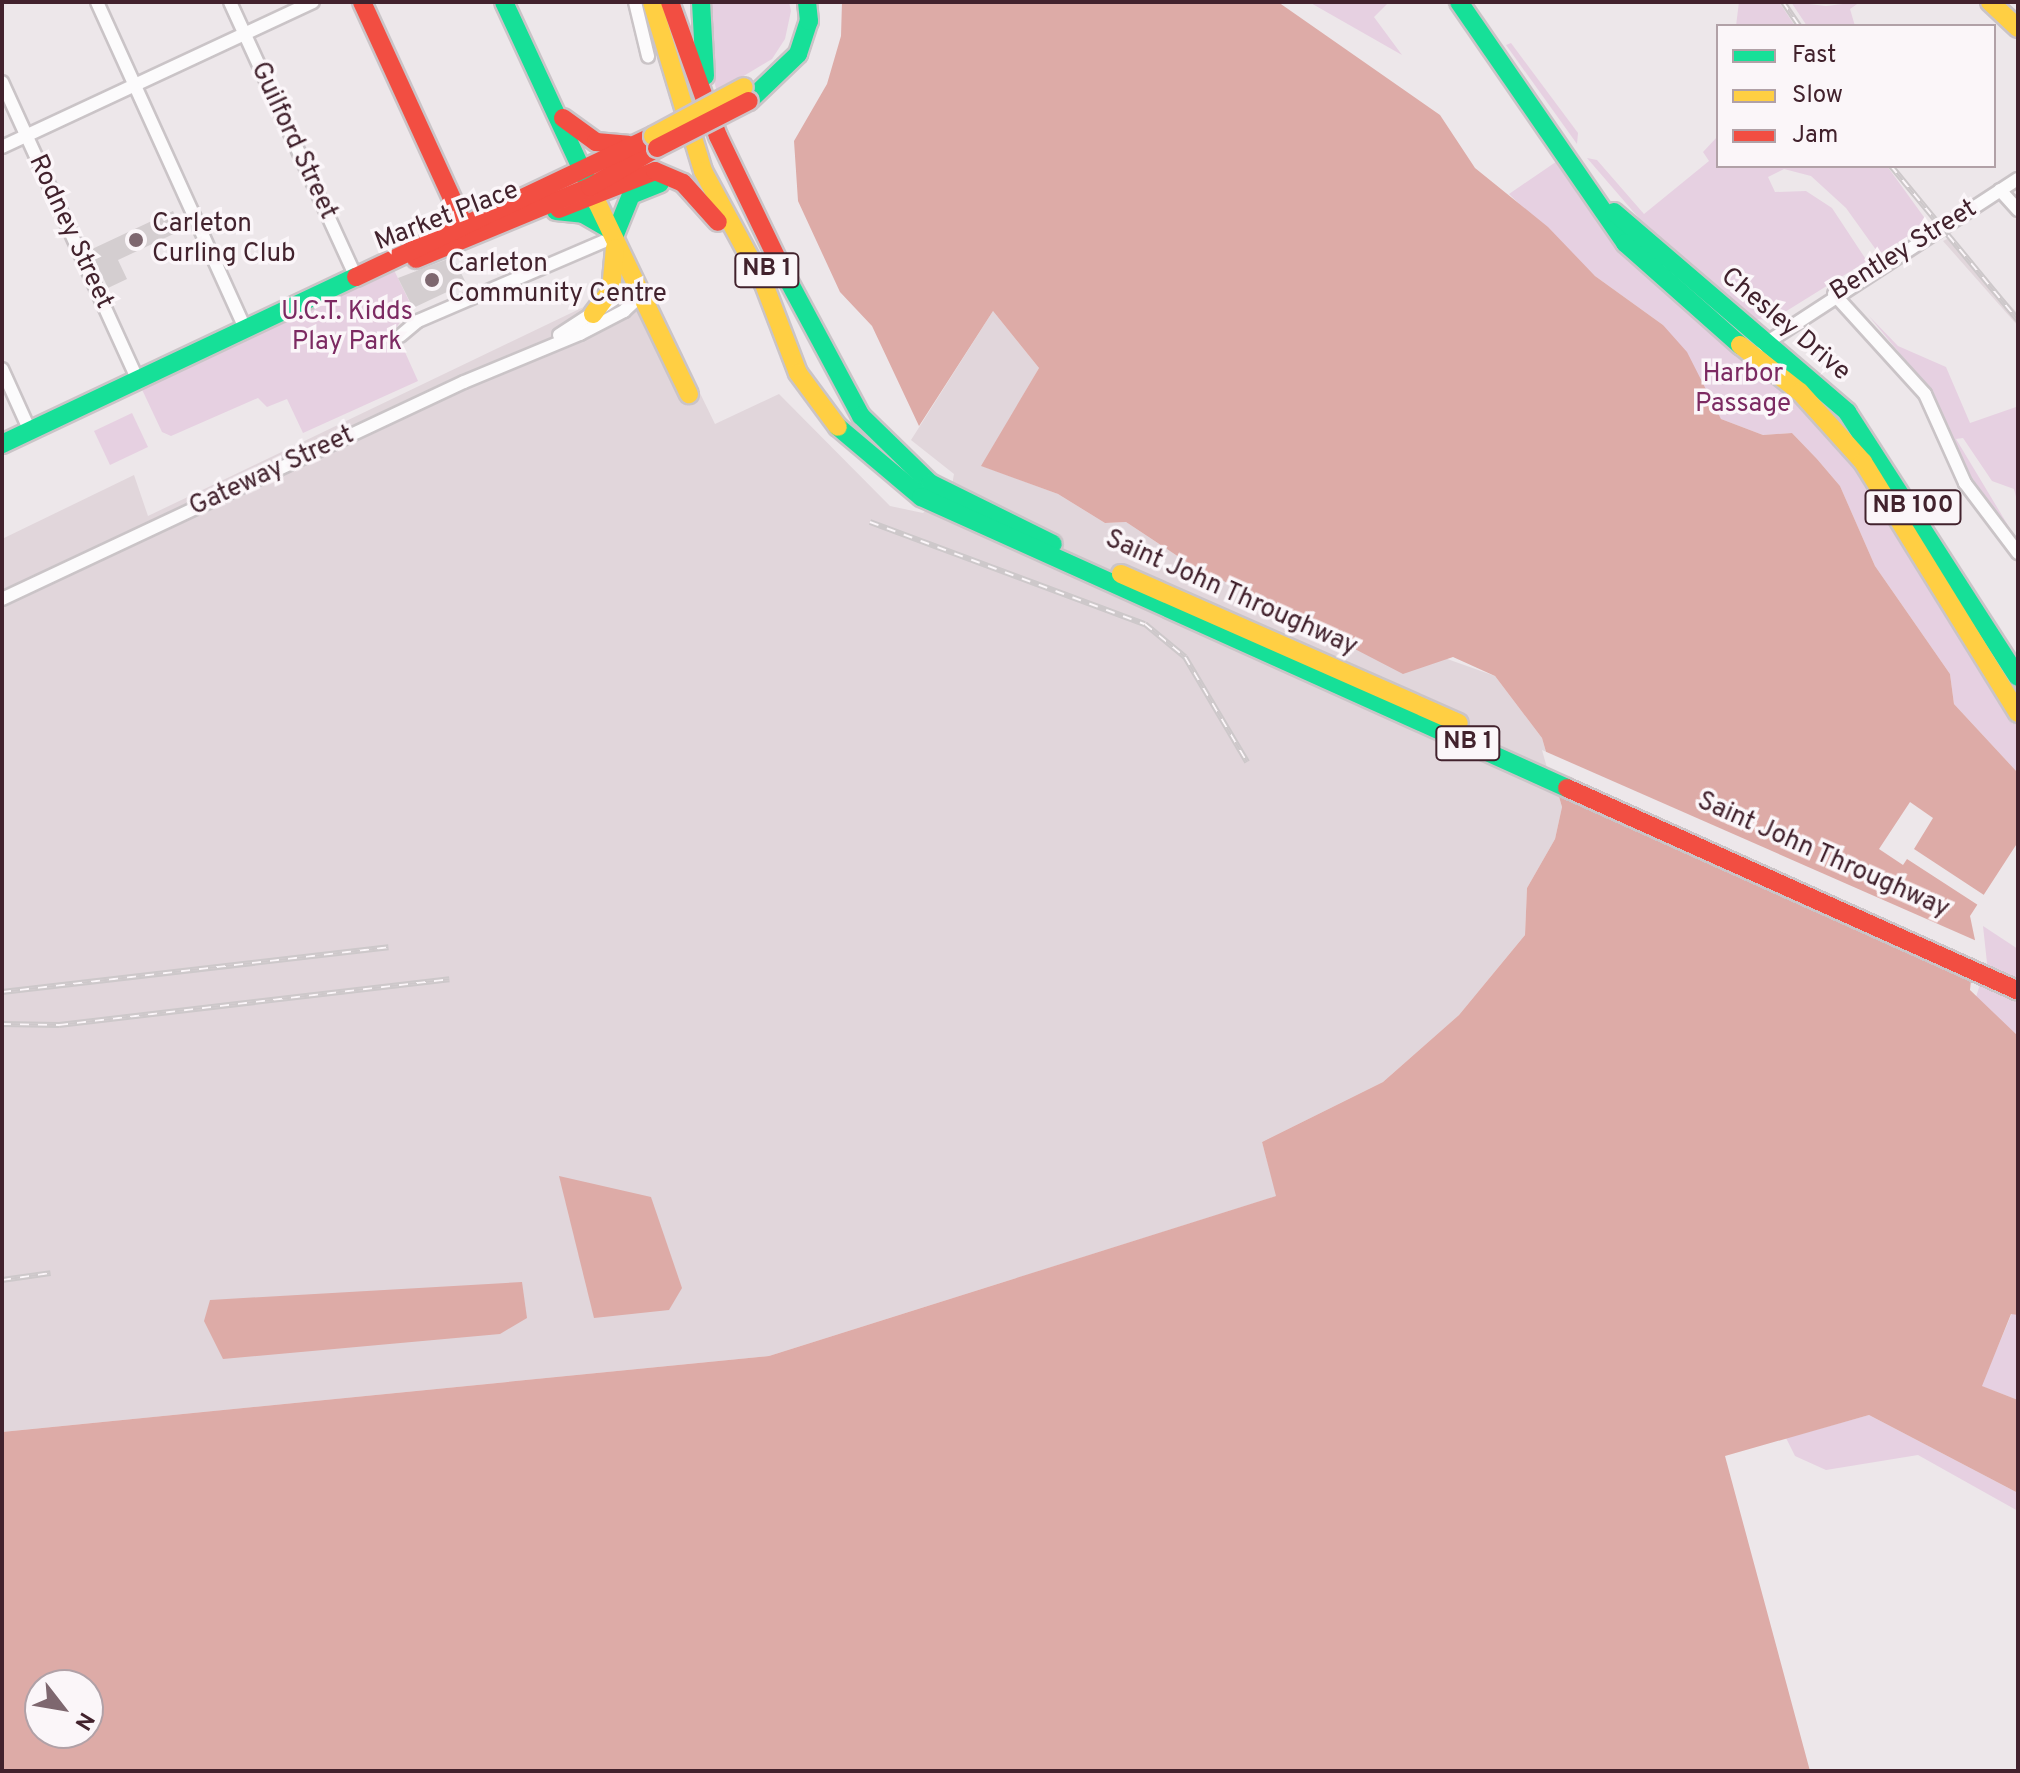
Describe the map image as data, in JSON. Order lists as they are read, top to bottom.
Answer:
{
  "streets": {
    "main road": [
      "Market Place",
      "NB 1",
      "Chesley Drive",
      "NB 100",
      "Saint John Throughway"
    ],
    "street": [
      "Guilford Street",
      "Rodney Street",
      "Bentley Street",
      "Gateway Street"
    ]
  },
  "crossings": [
    ["Guilford Street", "Market Place"],
    ["Market Place", "Rodney Street"],
    ["Bentley Street", "Chesley Drive"]
  ],
  "parks": ["U.C.T. Kidds Play Park", "Harbor Passage"],
  "places": ["Carleton Curling Club", "Carleton Community Centre"],
  "legend": ["Fast", "Slow", "Jam"],
  "north": "bottom right"
}
